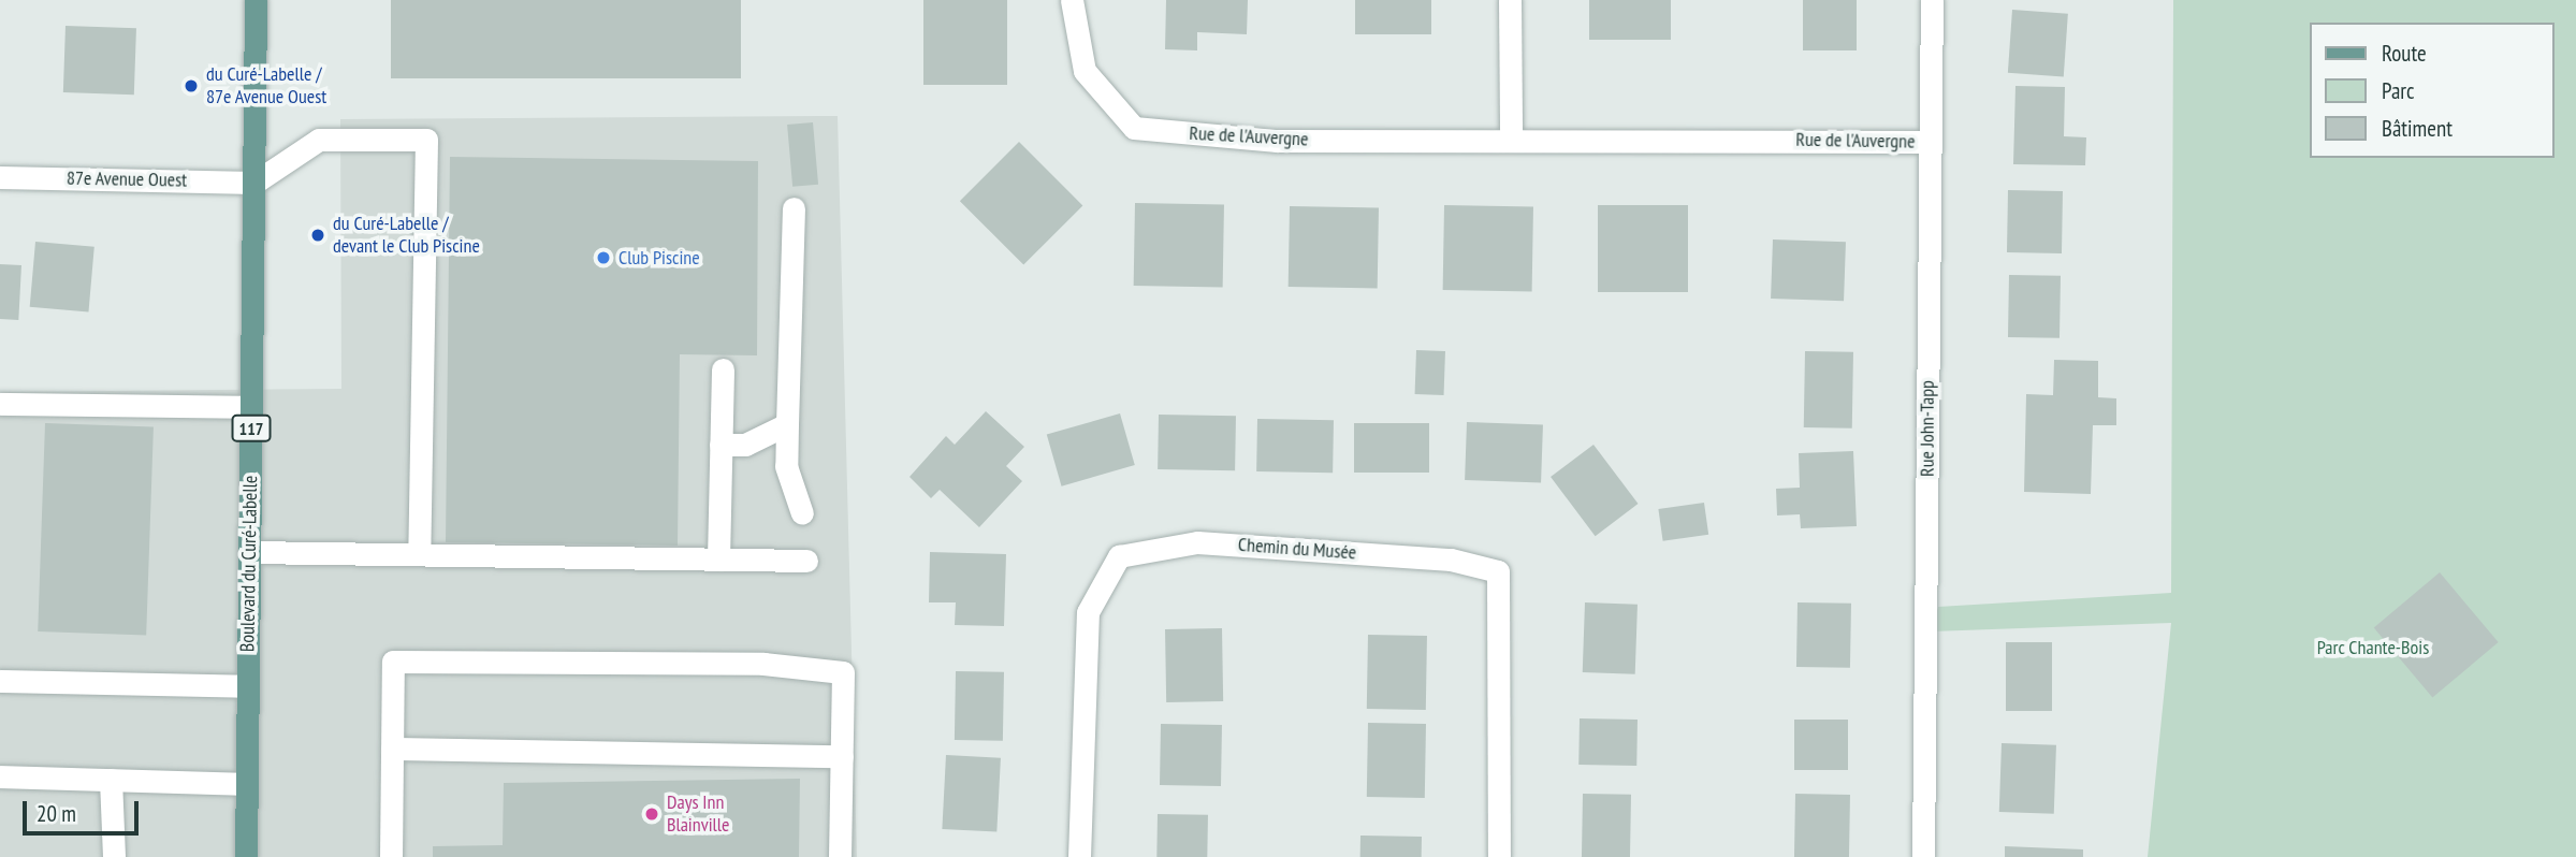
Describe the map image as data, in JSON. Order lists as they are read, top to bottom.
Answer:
{
  "streets": {
    "main road": ["117", "Boulevard du Curé-Labelle"],
    "street": [
      "Rue de l'Auvergne",
      "87e Avenue Ouest",
      "Rue John-Tapp",
      "Chemin du Musée"
    ]
  },
  "crossings": [
    ["Rue de l'Auvergne", "Rue John-Tapp"],
    ["87e Avenue Ouest", "Boulevard du Curé-Labelle"]
  ],
  "parks": ["Parc Chante-Bois"],
  "places": [
    "du Curé-Labelle / 87e Avenue Ouest",
    "du Curé-Labelle / devant le Club Piscine",
    "Club Piscine",
    "Days Inn Blainville"
  ],
  "legend": ["Route", "Parc", "Bâtiment"],
  "scale_bar": "20 m"
}
